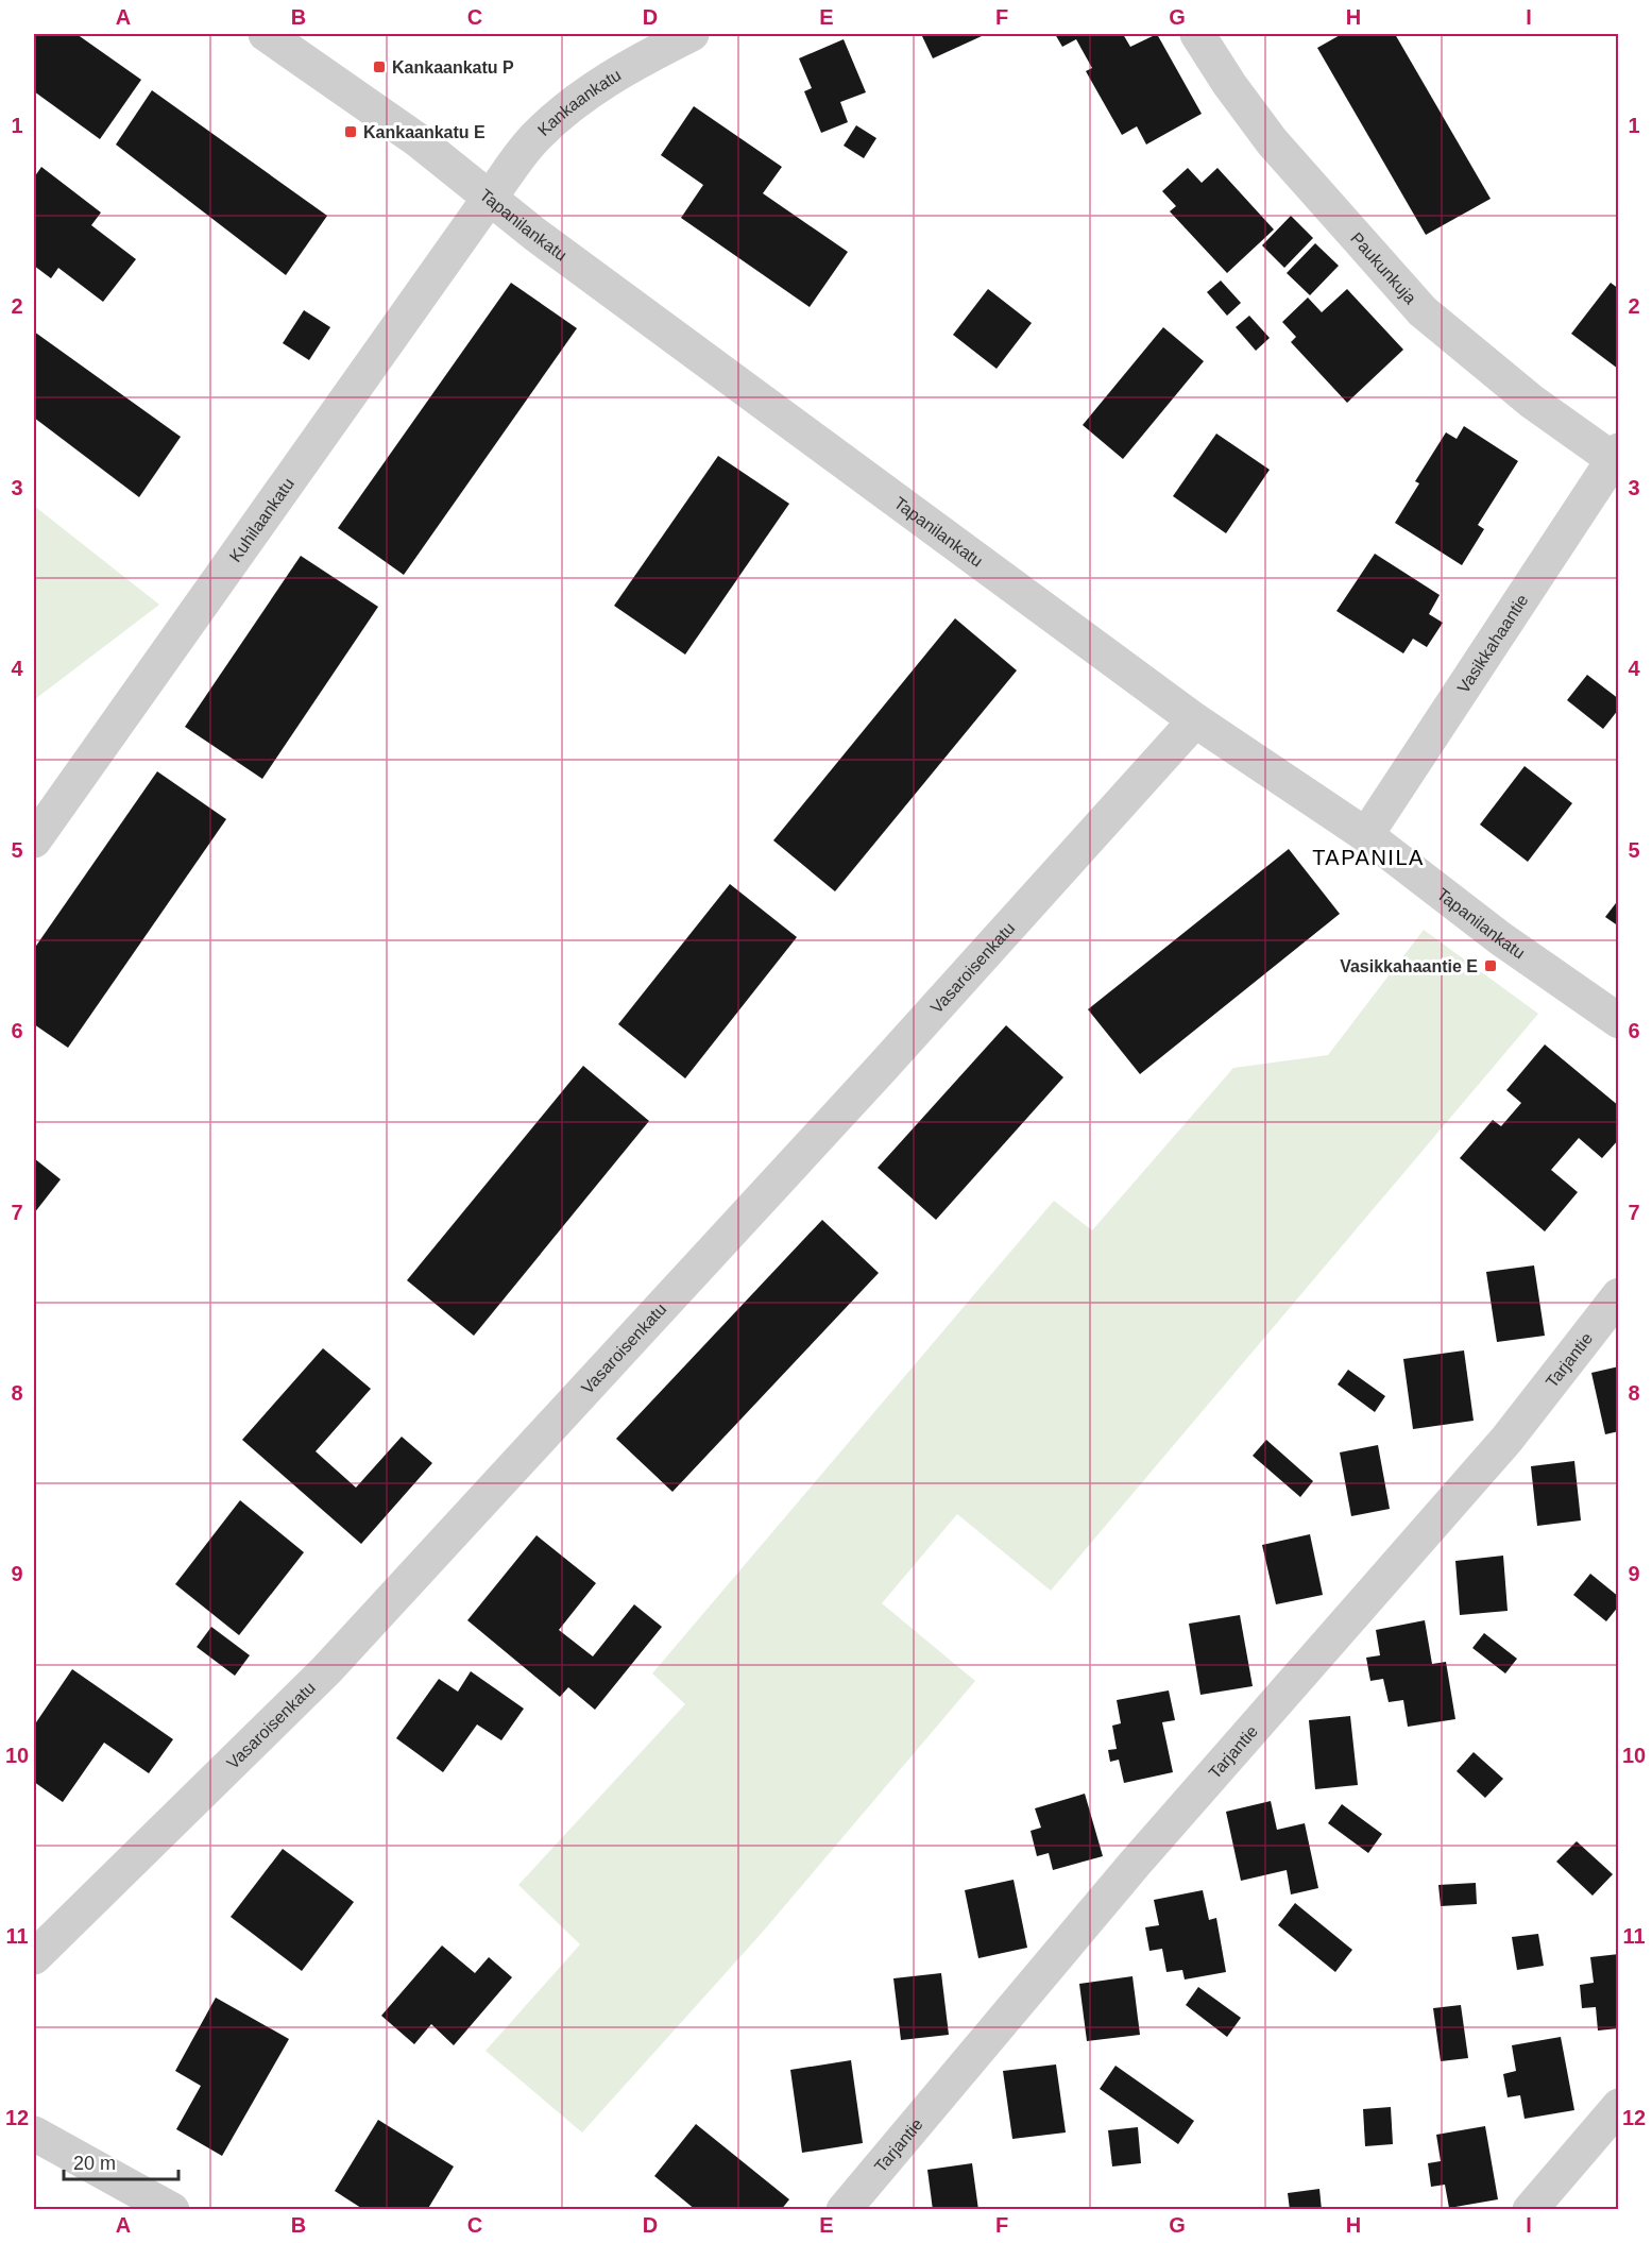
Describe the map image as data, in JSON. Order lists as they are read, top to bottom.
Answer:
{
  "streets": {
    "street": [
      "Kankaankatu",
      "Tapanilankatu",
      "Paukunkuja",
      "Kuhilaankatu",
      "Vasikkahaantie",
      "Vasaroisenkatu",
      "Tarjantie"
    ]
  },
  "crossings": [
    ["Kankaankatu", "Tapanilankatu"],
    ["Kankaankatu", "Kuhilaankatu"],
    ["Tapanilankatu", "Kuhilaankatu"],
    ["Tapanilankatu", "Vasikkahaantie"],
    ["Tapanilankatu", "Vasaroisenkatu"],
    ["Paukunkuja", "Vasikkahaantie"]
  ],
  "districts": ["TAPANILA"],
  "places": {
    "transit": ["Kankaankatu P", "Kankaankatu E", "Vasikkahaantie E"]
  },
  "scale_bar": "20 m",
  "grid": {
    "columns": [
      "A",
      "B",
      "C",
      "D",
      "E",
      "F",
      "G",
      "H",
      "I"
    ],
    "rows": [
      "1",
      "2",
      "3",
      "4",
      "5",
      "6",
      "7",
      "8",
      "9",
      "10",
      "11",
      "12"
    ]
  }
}
